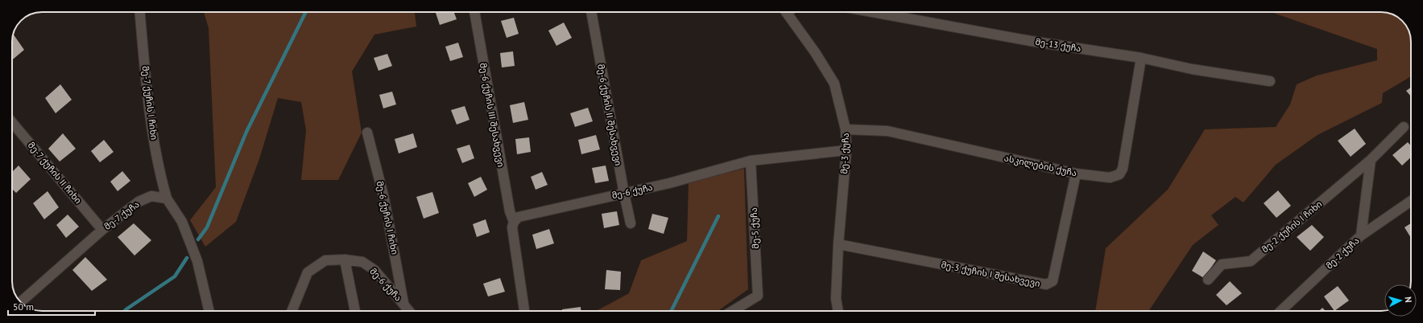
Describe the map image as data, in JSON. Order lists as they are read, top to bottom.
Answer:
{
  "streets": {
    "street": [
      "მე-13 ქუჩა",
      "მე-7 ქუჩის I ჩიხი",
      "მე-6 ქუჩის III შესახვევი",
      "მე-6 ქუჩის II შესახვევი",
      "მე-3 ქუჩა",
      "ასკილების ქუჩა",
      "მე-7 ქუჩის II ჩიხი",
      "მე-6 ქუჩა",
      "მე-7 ქუჩა",
      "მე-6 ქუჩის I ჩიხი",
      "მე-2 ქუჩის I ჩიხი",
      "მე-5 ქუჩა",
      "მე-2 ქუჩა",
      "მე-3 ქუჩის I შესახვევი"
    ]
  },
  "crossings": [
    ["მე-13 ქუჩა", "ასკილების ქუჩა"],
    ["მე-7 ქუჩის I ჩიხი", "მე-7 ქუჩა"],
    ["მე-6 ქუჩის III შესახვევი", "მე-6 ქუჩა"],
    ["მე-6 ქუჩის II შესახვევი", "მე-6 ქუჩა"],
    ["მე-3 ქუჩა", "ასკილების ქუჩა"],
    ["მე-3 ქუჩა", "მე-6 ქუჩა"],
    ["მე-3 ქუჩა", "მე-3 ქუჩის I შესახვევი"],
    ["ასკილების ქუჩა", "მე-3 ქუჩის I შესახვევი"],
    ["მე-7 ქუჩის II ჩიხი", "მე-7 ქუჩა"],
    ["მე-6 ქუჩა", "მე-6 ქუჩის I ჩიხი"],
    ["მე-6 ქუჩა", "მე-5 ქუჩა"]
  ],
  "scale_bar": "50 m",
  "north": "right"
}
